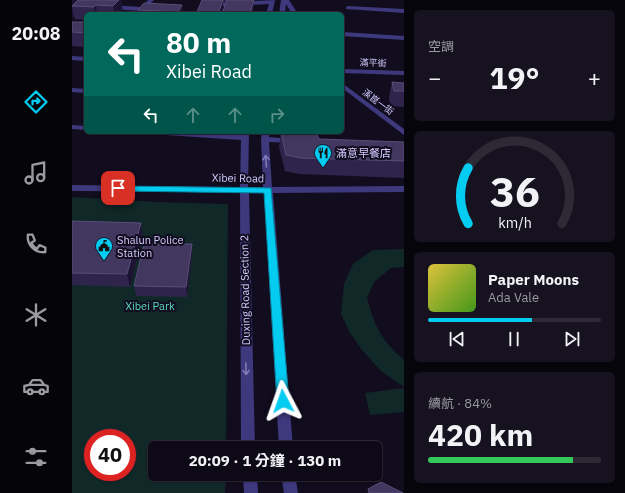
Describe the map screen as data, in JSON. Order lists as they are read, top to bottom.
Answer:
{
  "streets": {
    "street": [
      "滿平街",
      "溪崑一街",
      "Xibei Road",
      "Duxing Road Section 2"
    ]
  },
  "crossings": [
    ["Xibei Road", "Duxing Road Section 2"]
  ],
  "parks": ["Xibei Park"],
  "places": {
    "restaurant": ["滿意早餐店"],
    "public building": ["Shalun Police Station"]
  },
  "page": {
    "tabs": "20:08",
    "tile": [
      "空調",
      ["續航 · 84%", "420 km"]
    ],
    "turn": ["80 m", "Xibei Road"],
    "heat": ["−", "19°", "+"],
    "song": ["Paper Moons", "Ada Vale"],
    "limit": "40",
    "trip": "20:09 · 1 分鐘 · 130 m",
    "gauge": ["36", "km/h"]
  }
}
